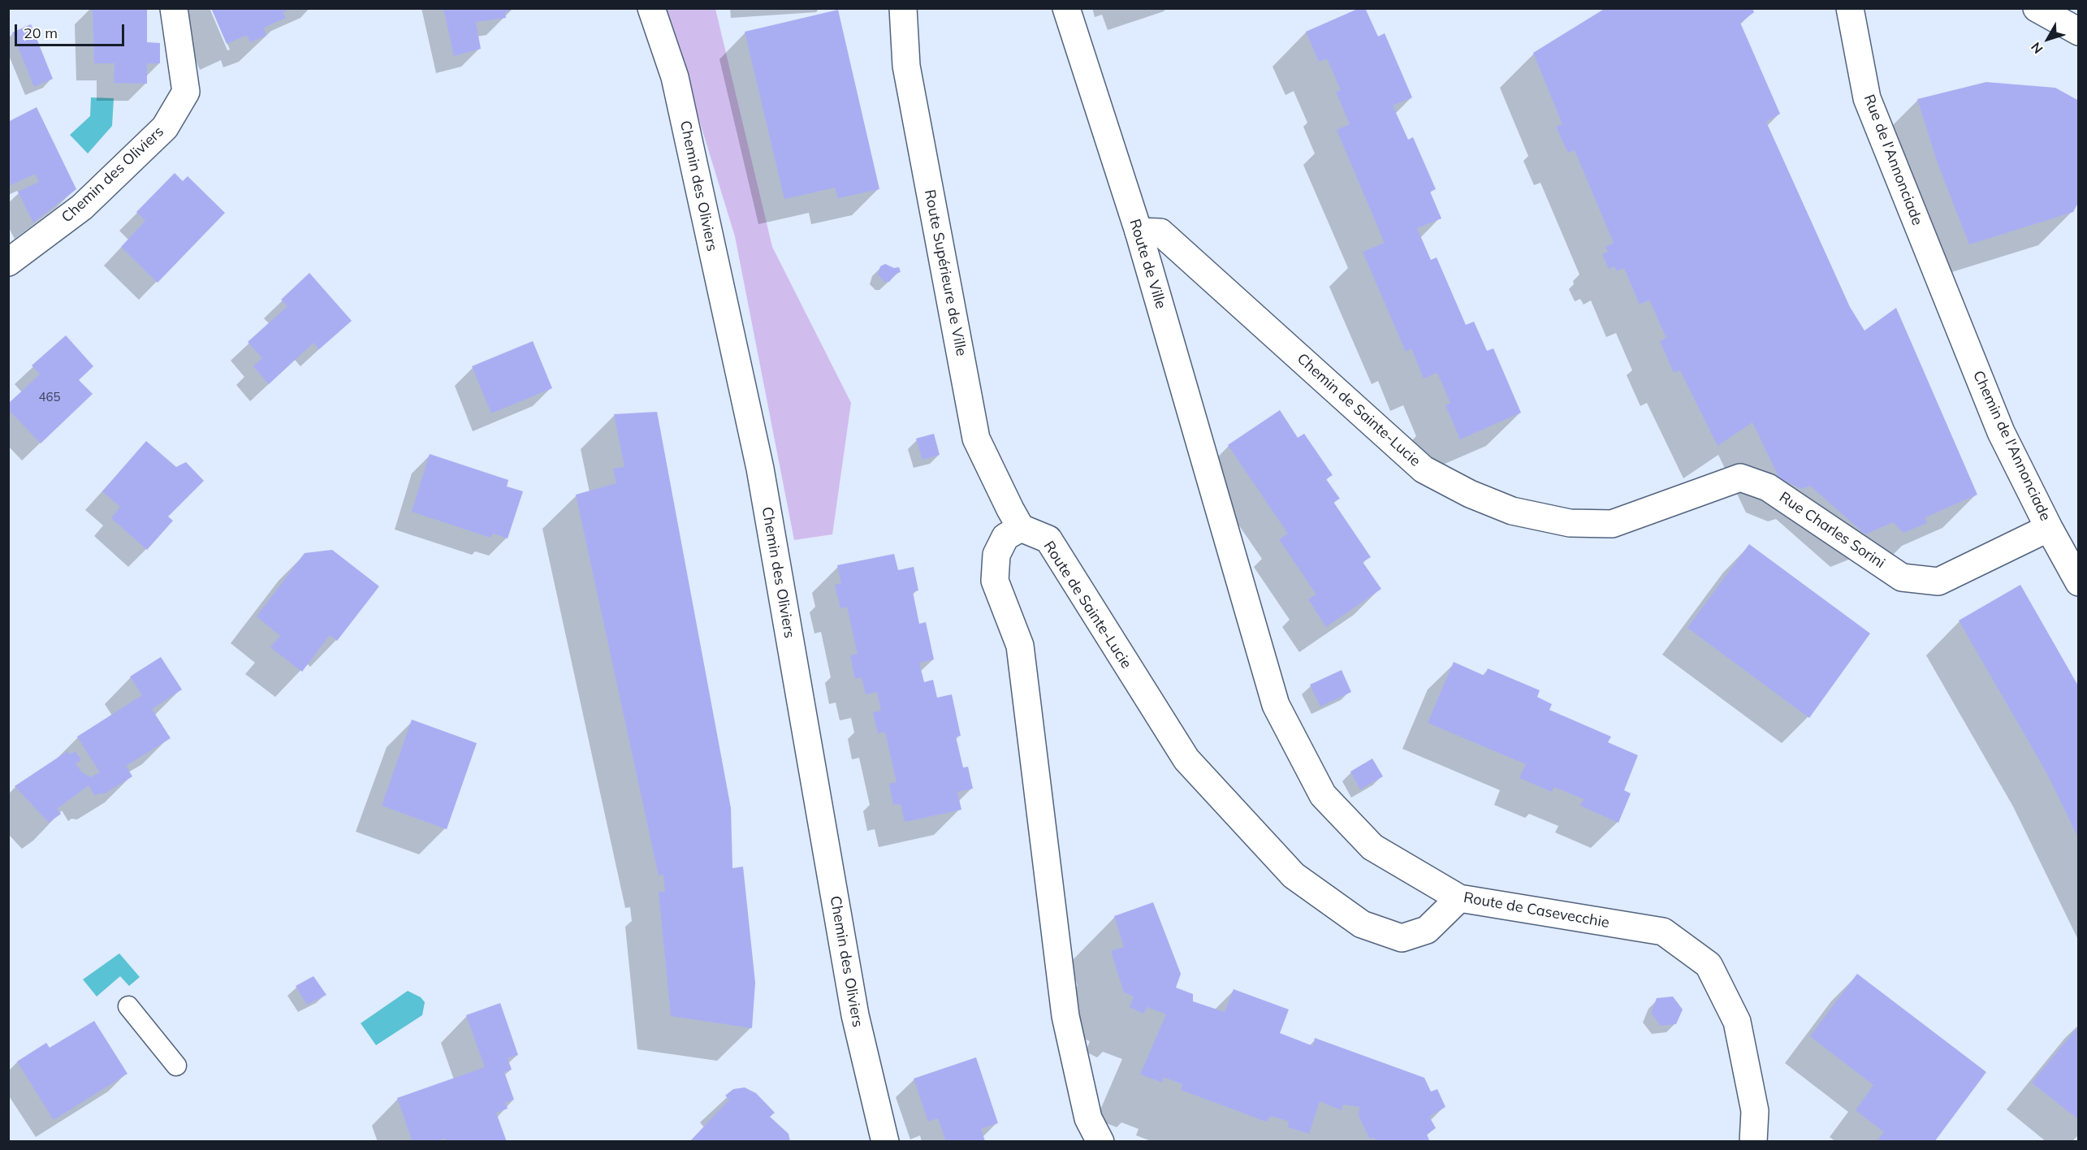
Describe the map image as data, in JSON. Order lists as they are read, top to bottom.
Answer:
{
  "streets": {
    "street": [
      "Rue de l'Annonciade",
      "Chemin des Oliviers",
      "Route de Ville",
      "Route Supérieure de Ville",
      "Chemin de Sainte-Lucie",
      "Chemin de l'Annonciade",
      "Rue Charles Sorini",
      "Route de Sainte-Lucie",
      "Route de Casevecchie"
    ]
  },
  "crossings": [
    ["Rue de l'Annonciade", "Chemin de l'Annonciade"],
    ["Route de Ville", "Chemin de Sainte-Lucie"],
    ["Route de Ville", "Route de Casevecchie"],
    ["Route Supérieure de Ville", "Route de Sainte-Lucie"],
    ["Chemin de Sainte-Lucie", "Rue Charles Sorini"],
    ["Chemin de l'Annonciade", "Rue Charles Sorini"],
    ["Route de Sainte-Lucie", "Route de Casevecchie"]
  ],
  "house_numbers": ["465"],
  "scale_bar": "20 m",
  "north": "bottom left"
}
